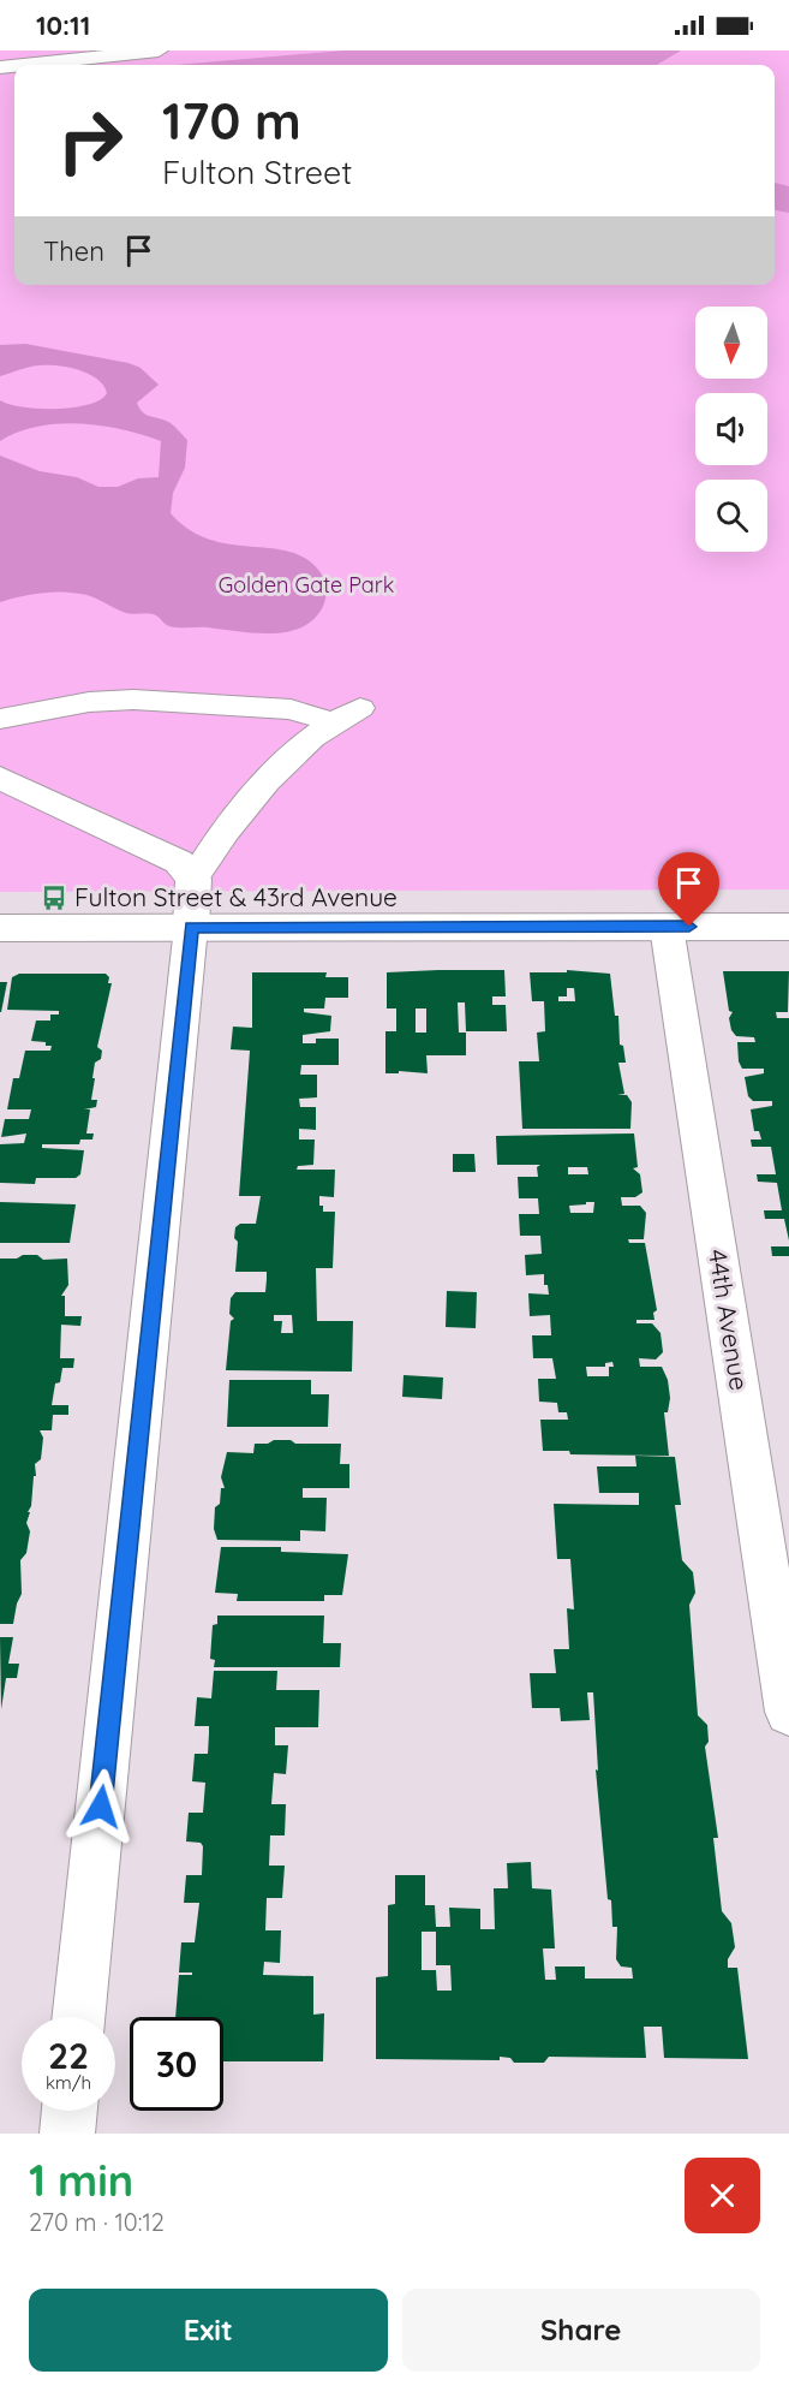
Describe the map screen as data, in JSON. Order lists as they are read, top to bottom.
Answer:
{
  "streets": {
    "street": ["44th Avenue"]
  },
  "parks": ["Golden Gate Park"],
  "places": {
    "bus stop": ["Fulton Street & 43rd Avenue"]
  },
  "north": "bottom",
  "page": {
    "status": "10:11",
    "turn": ["170 m", "Fulton Street"],
    "then": "Then",
    "speed": "22 km/h",
    "limit": "30",
    "heading": ["1 min", "270 m · 10:12"],
    "buttons": ["Exit", "Share"]
  }
}
